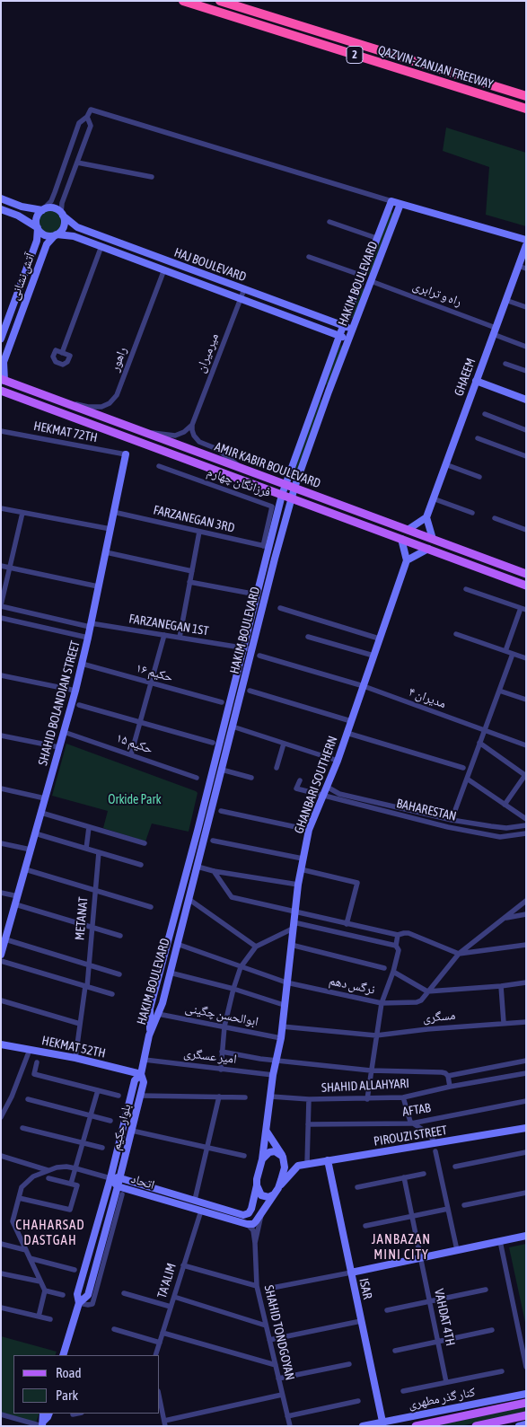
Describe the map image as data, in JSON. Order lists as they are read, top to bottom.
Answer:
{
  "streets": {
    "highway": ["2", "QAZVIN-ZANJAN FREEWAY"],
    "main road": [
      "HAJ BOULEVARD",
      "آتش نشانی",
      "HAKIM BOULEVARD",
      "GHAEEM",
      "AMIR KABIR BOULEVARD",
      "SHAHID BOLANDIAN STREET",
      "GHANBARI SOUTHERN",
      "HEKMAT 52TH",
      "بلوار حکیم",
      "PIROUZI STREET",
      "اتحاد",
      "ISAR",
      "کنار گذر مطهری"
    ],
    "street": [
      "راه و ترابری",
      "میرمیران",
      "راهور",
      "HEKMAT 72TH",
      "فرزانگان چهارم",
      "FARZANEGAN 3RD",
      "FARZANEGAN 1ST",
      "حکیم ۱۶",
      "مدیران ۴",
      "حکیم ۱۵",
      "BAHARESTAN",
      "METANAT",
      "نرگس دهم",
      "ابوالحسن چگینی",
      "مسگری",
      "امیر عسگری",
      "SHAHID ALLAHYARI",
      "AFTAB",
      "TA'ALIM",
      "VAHDAT 4TH",
      "SHAHID TONDGOYAN"
    ]
  },
  "crossings": [
    ["HAJ BOULEVARD", "آتش نشانی"],
    ["HAJ BOULEVARD", "HAKIM BOULEVARD"],
    ["HAJ BOULEVARD", "میرمیران"],
    ["HAJ BOULEVARD", "راهور"],
    ["آتش نشانی", "AMIR KABIR BOULEVARD"],
    ["HAKIM BOULEVARD", "راه و ترابری"],
    ["HAKIM BOULEVARD", "AMIR KABIR BOULEVARD"],
    ["HAKIM BOULEVARD", "فرزانگان چهارم"],
    ["HAKIM BOULEVARD", "FARZANEGAN 3RD"],
    ["HAKIM BOULEVARD", "FARZANEGAN 1ST"],
    ["HAKIM BOULEVARD", "نرگس دهم"],
    ["HAKIM BOULEVARD", "ابوالحسن چگینی"],
    ["HAKIM BOULEVARD", "بلوار حکیم"],
    ["راه و ترابری", "GHAEEM"],
    ["راهور", "AMIR KABIR BOULEVARD"],
    ["HEKMAT 72TH", "SHAHID BOLANDIAN STREET"],
    ["فرزانگان چهارم", "FARZANEGAN 3RD"],
    ["FARZANEGAN 3RD", "SHAHID BOLANDIAN STREET"],
    ["FARZANEGAN 1ST", "SHAHID BOLANDIAN STREET"],
    ["حکیم ۱۶", "SHAHID BOLANDIAN STREET"],
    ["مدیران ۴", "GHANBARI SOUTHERN"],
    ["SHAHID BOLANDIAN STREET", "حکیم ۱۵"],
    ["GHANBARI SOUTHERN", "BAHARESTAN"],
    ["GHANBARI SOUTHERN", "نرگس دهم"],
    ["GHANBARI SOUTHERN", "ابوالحسن چگینی"],
    ["GHANBARI SOUTHERN", "مسگری"],
    ["GHANBARI SOUTHERN", "امیر عسگری"],
    ["GHANBARI SOUTHERN", "SHAHID ALLAHYARI"],
    ["GHANBARI SOUTHERN", "اتحاد"],
    ["METANAT", "HEKMAT 52TH"],
    ["نرگس دهم", "مسگری"],
    ["نرگس دهم", "SHAHID ALLAHYARI"],
    ["HEKMAT 52TH", "بلوار حکیم"],
    ["امیر عسگری", "بلوار حکیم"],
    ["بلوار حکیم", "اتحاد"],
    ["PIROUZI STREET", "ISAR"],
    ["اتحاد", "TA'ALIM"],
    ["اتحاد", "SHAHID TONDGOYAN"],
    ["ISAR", "کنار گذر مطهری"]
  ],
  "districts": ["CHAHARSAD DASTGAH", "JANBAZAN MINI CITY"],
  "parks": ["Orkide Park"],
  "legend": ["Road", "Park"]
}
